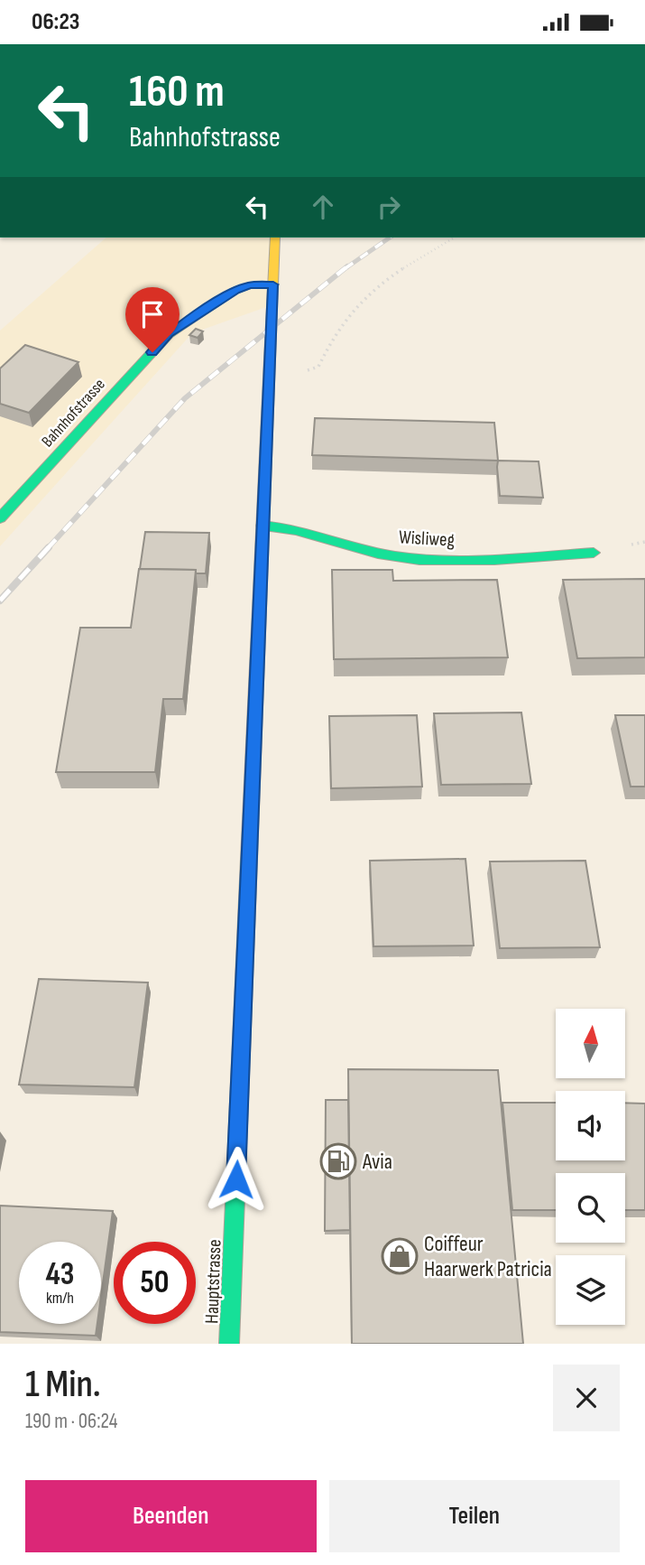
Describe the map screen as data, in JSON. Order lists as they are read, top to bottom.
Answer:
{
  "streets": {
    "main road": ["Bahnhofstrasse", "Wisliweg", "Hauptstrasse"]
  },
  "crossings": [
    ["Bahnhofstrasse", "Hauptstrasse"],
    ["Wisliweg", "Hauptstrasse"]
  ],
  "places": {
    "fuel station": ["Avia"],
    "shop": ["Coiffeur Haarwerk Patricia"]
  },
  "north": "top",
  "page": {
    "status": "06:23",
    "turn": ["160 m", "Bahnhofstrasse"],
    "speed": "43 km/h",
    "limit": "50",
    "heading": ["1 Min.", "190 m · 06:24"],
    "buttons": ["Beenden", "Teilen"]
  }
}
